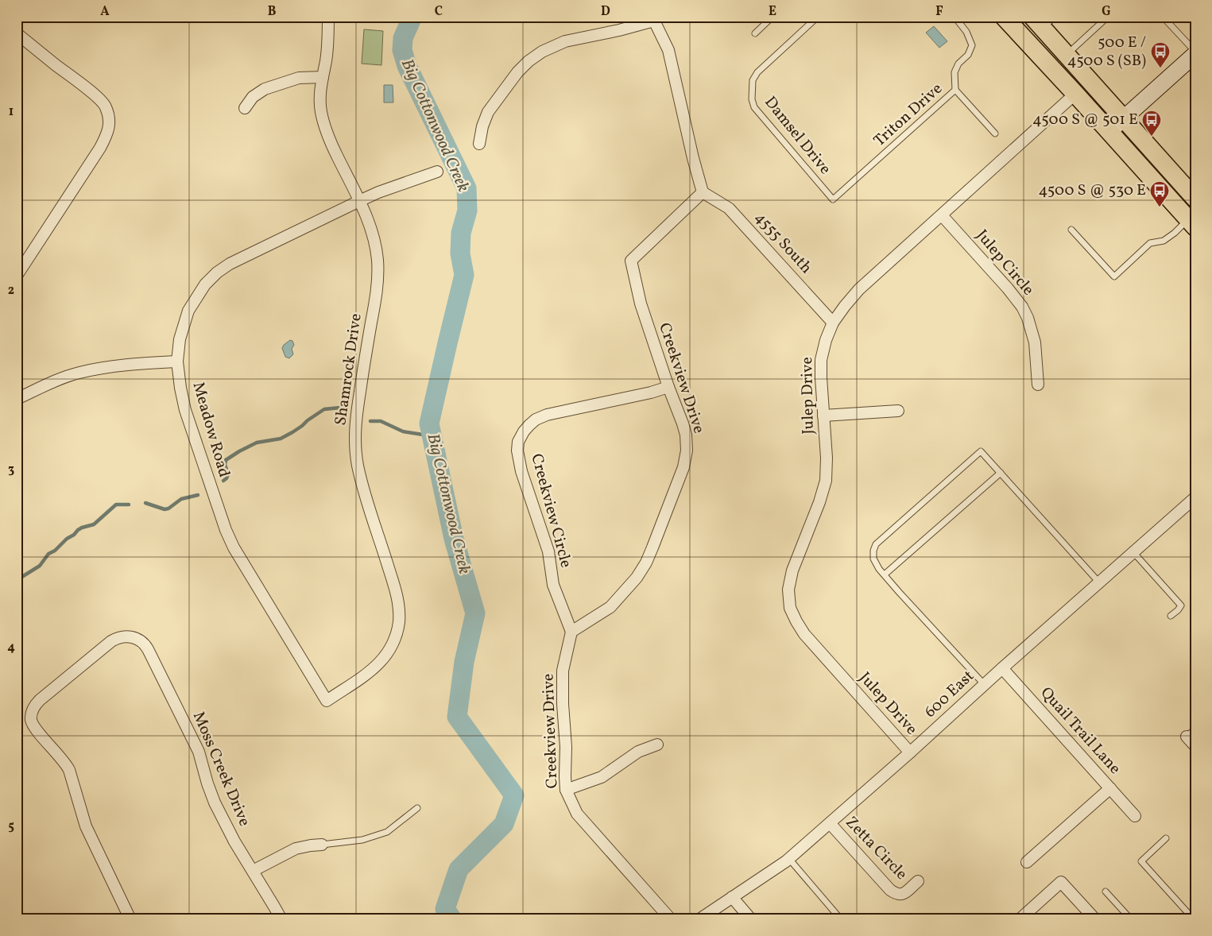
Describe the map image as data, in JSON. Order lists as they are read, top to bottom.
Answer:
{
  "streets": {
    "street": [
      "4555 South",
      "Julep Circle",
      "Shamrock Drive",
      "Creekview Drive",
      "Julep Drive",
      "Meadow Road",
      "Creekview Circle",
      "600 East",
      "Quail Trail Lane",
      "Moss Creek Drive",
      "Zetta Circle"
    ],
    "lane": ["Triton Drive", "Damsel Drive"]
  },
  "crossings": [
    ["Triton Drive", "Damsel Drive"],
    ["4555 South", "Creekview Drive"],
    ["4555 South", "Julep Drive"],
    ["Julep Circle", "Julep Drive"],
    ["Shamrock Drive", "Meadow Road"],
    ["Creekview Drive", "Creekview Circle"],
    ["Julep Drive", "600 East"],
    ["600 East", "Quail Trail Lane"],
    ["600 East", "Zetta Circle"]
  ],
  "water": ["Big Cottonwood Creek"],
  "places": {
    "bus stop": ["500 E / 4500 S (SB)", "4500 S @ 501 E", "4500 S @ 530 E"]
  },
  "grid": {
    "columns": [
      "A",
      "B",
      "C",
      "D",
      "E",
      "F",
      "G"
    ],
    "rows": [
      "1",
      "2",
      "3",
      "4",
      "5"
    ]
  }
}
